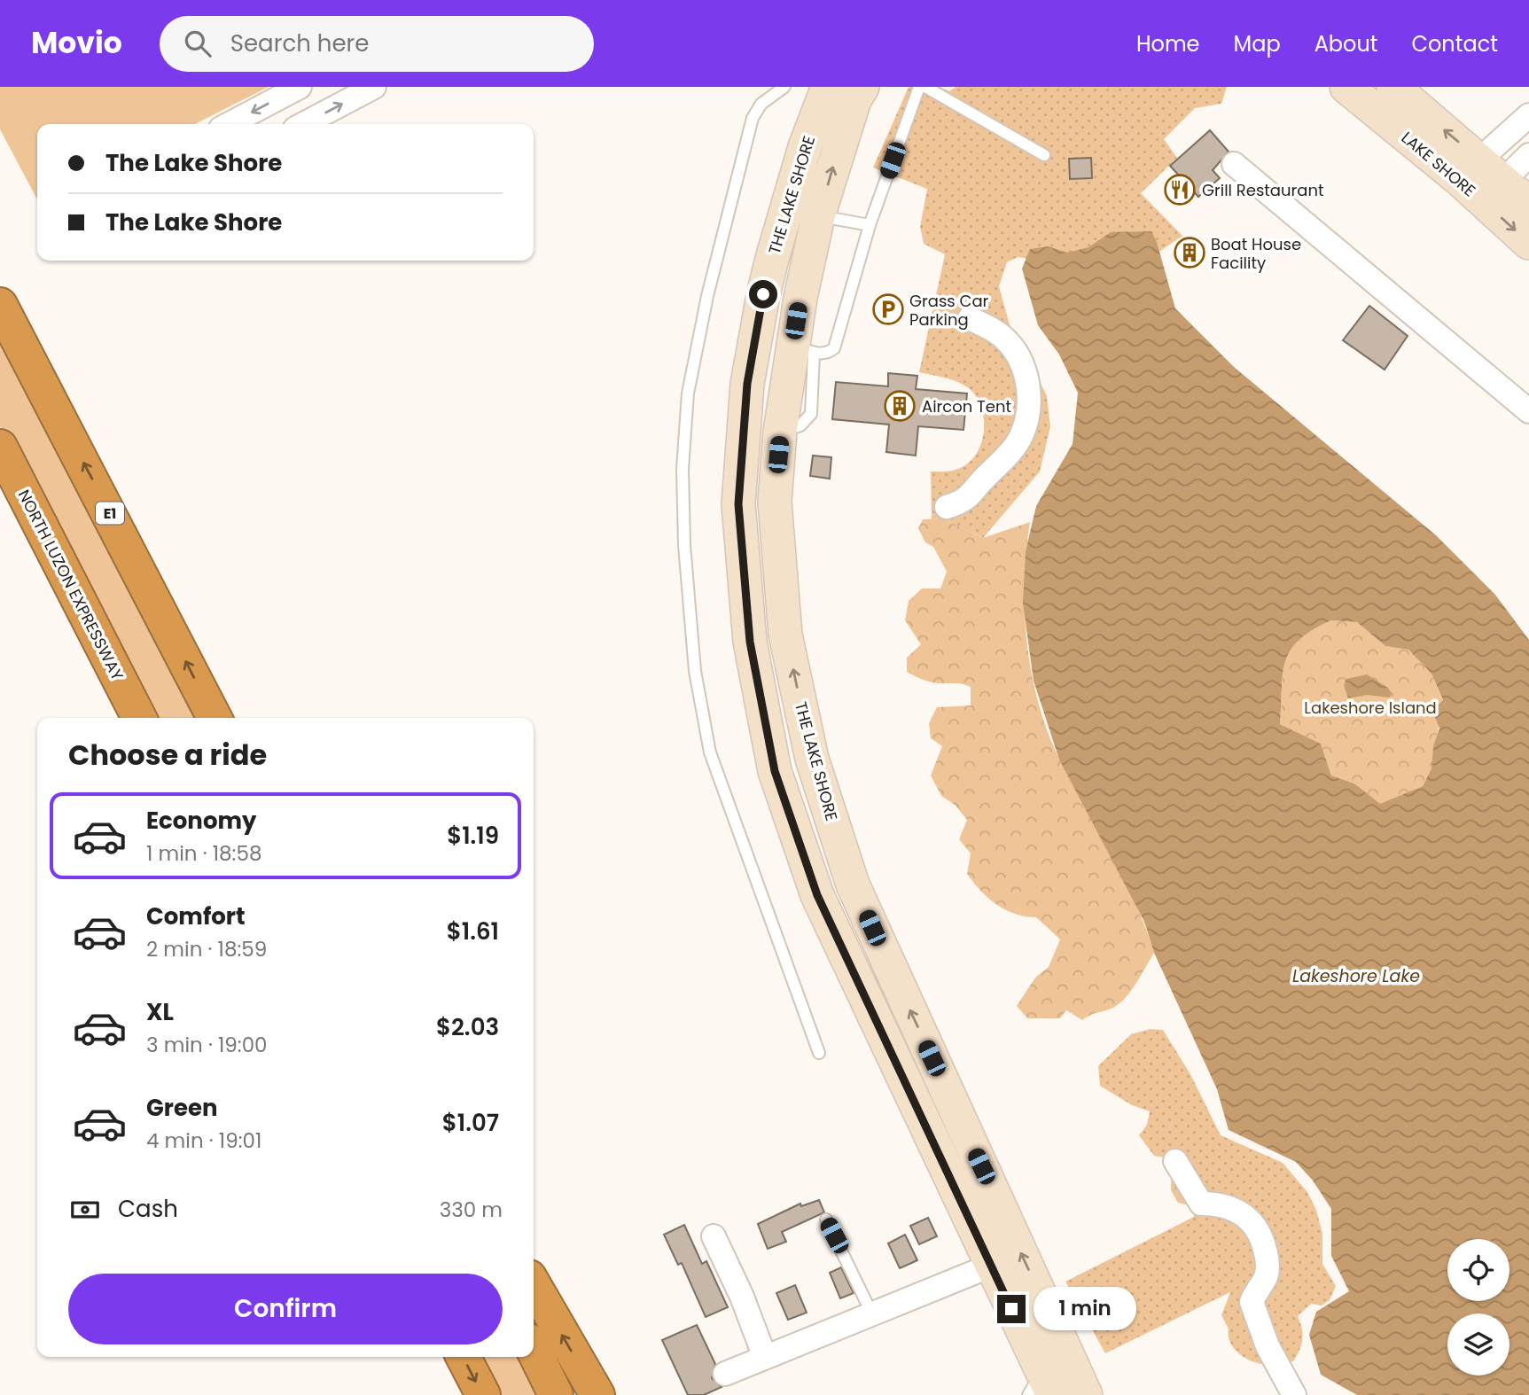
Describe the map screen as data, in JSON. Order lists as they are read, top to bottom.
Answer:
{
  "streets": {
    "highway": ["E1", "NORTH LUZON EXPRESSWAY"],
    "street": ["LAKE SHORE", "THE LAKE SHORE"]
  },
  "water": ["Lakeshore Lake"],
  "parks": ["Lakeshore Island"],
  "places": {
    "restaurant": ["Grill Restaurant"],
    "building": ["Boat House Facility", "Aircon Tent"],
    "parking": ["Grass Car Parking"]
  },
  "page": {
    "header": "Movio",
    "search": "Search here",
    "nav": [
      "Home",
      "Map",
      "About",
      "Contact"
    ],
    "banner": ["The Lake Shore", "The Lake Shore"],
    "heading": "Choose a ride",
    "list": [
      {
        "name": "Economy",
        "note": "1 min · 18:58",
        "value": "$1.19"
      },
      {
        "name": "Comfort",
        "note": "2 min · 18:59",
        "value": "$1.61"
      },
      {
        "name": "XL",
        "note": "3 min · 19:00",
        "value": "$2.03"
      },
      {
        "name": "Green",
        "note": "4 min · 19:01",
        "value": "$1.07"
      }
    ],
    "pay": ["Cash", "330 m"],
    "buttons": "Confirm",
    "bubble": "1 min"
  }
}
